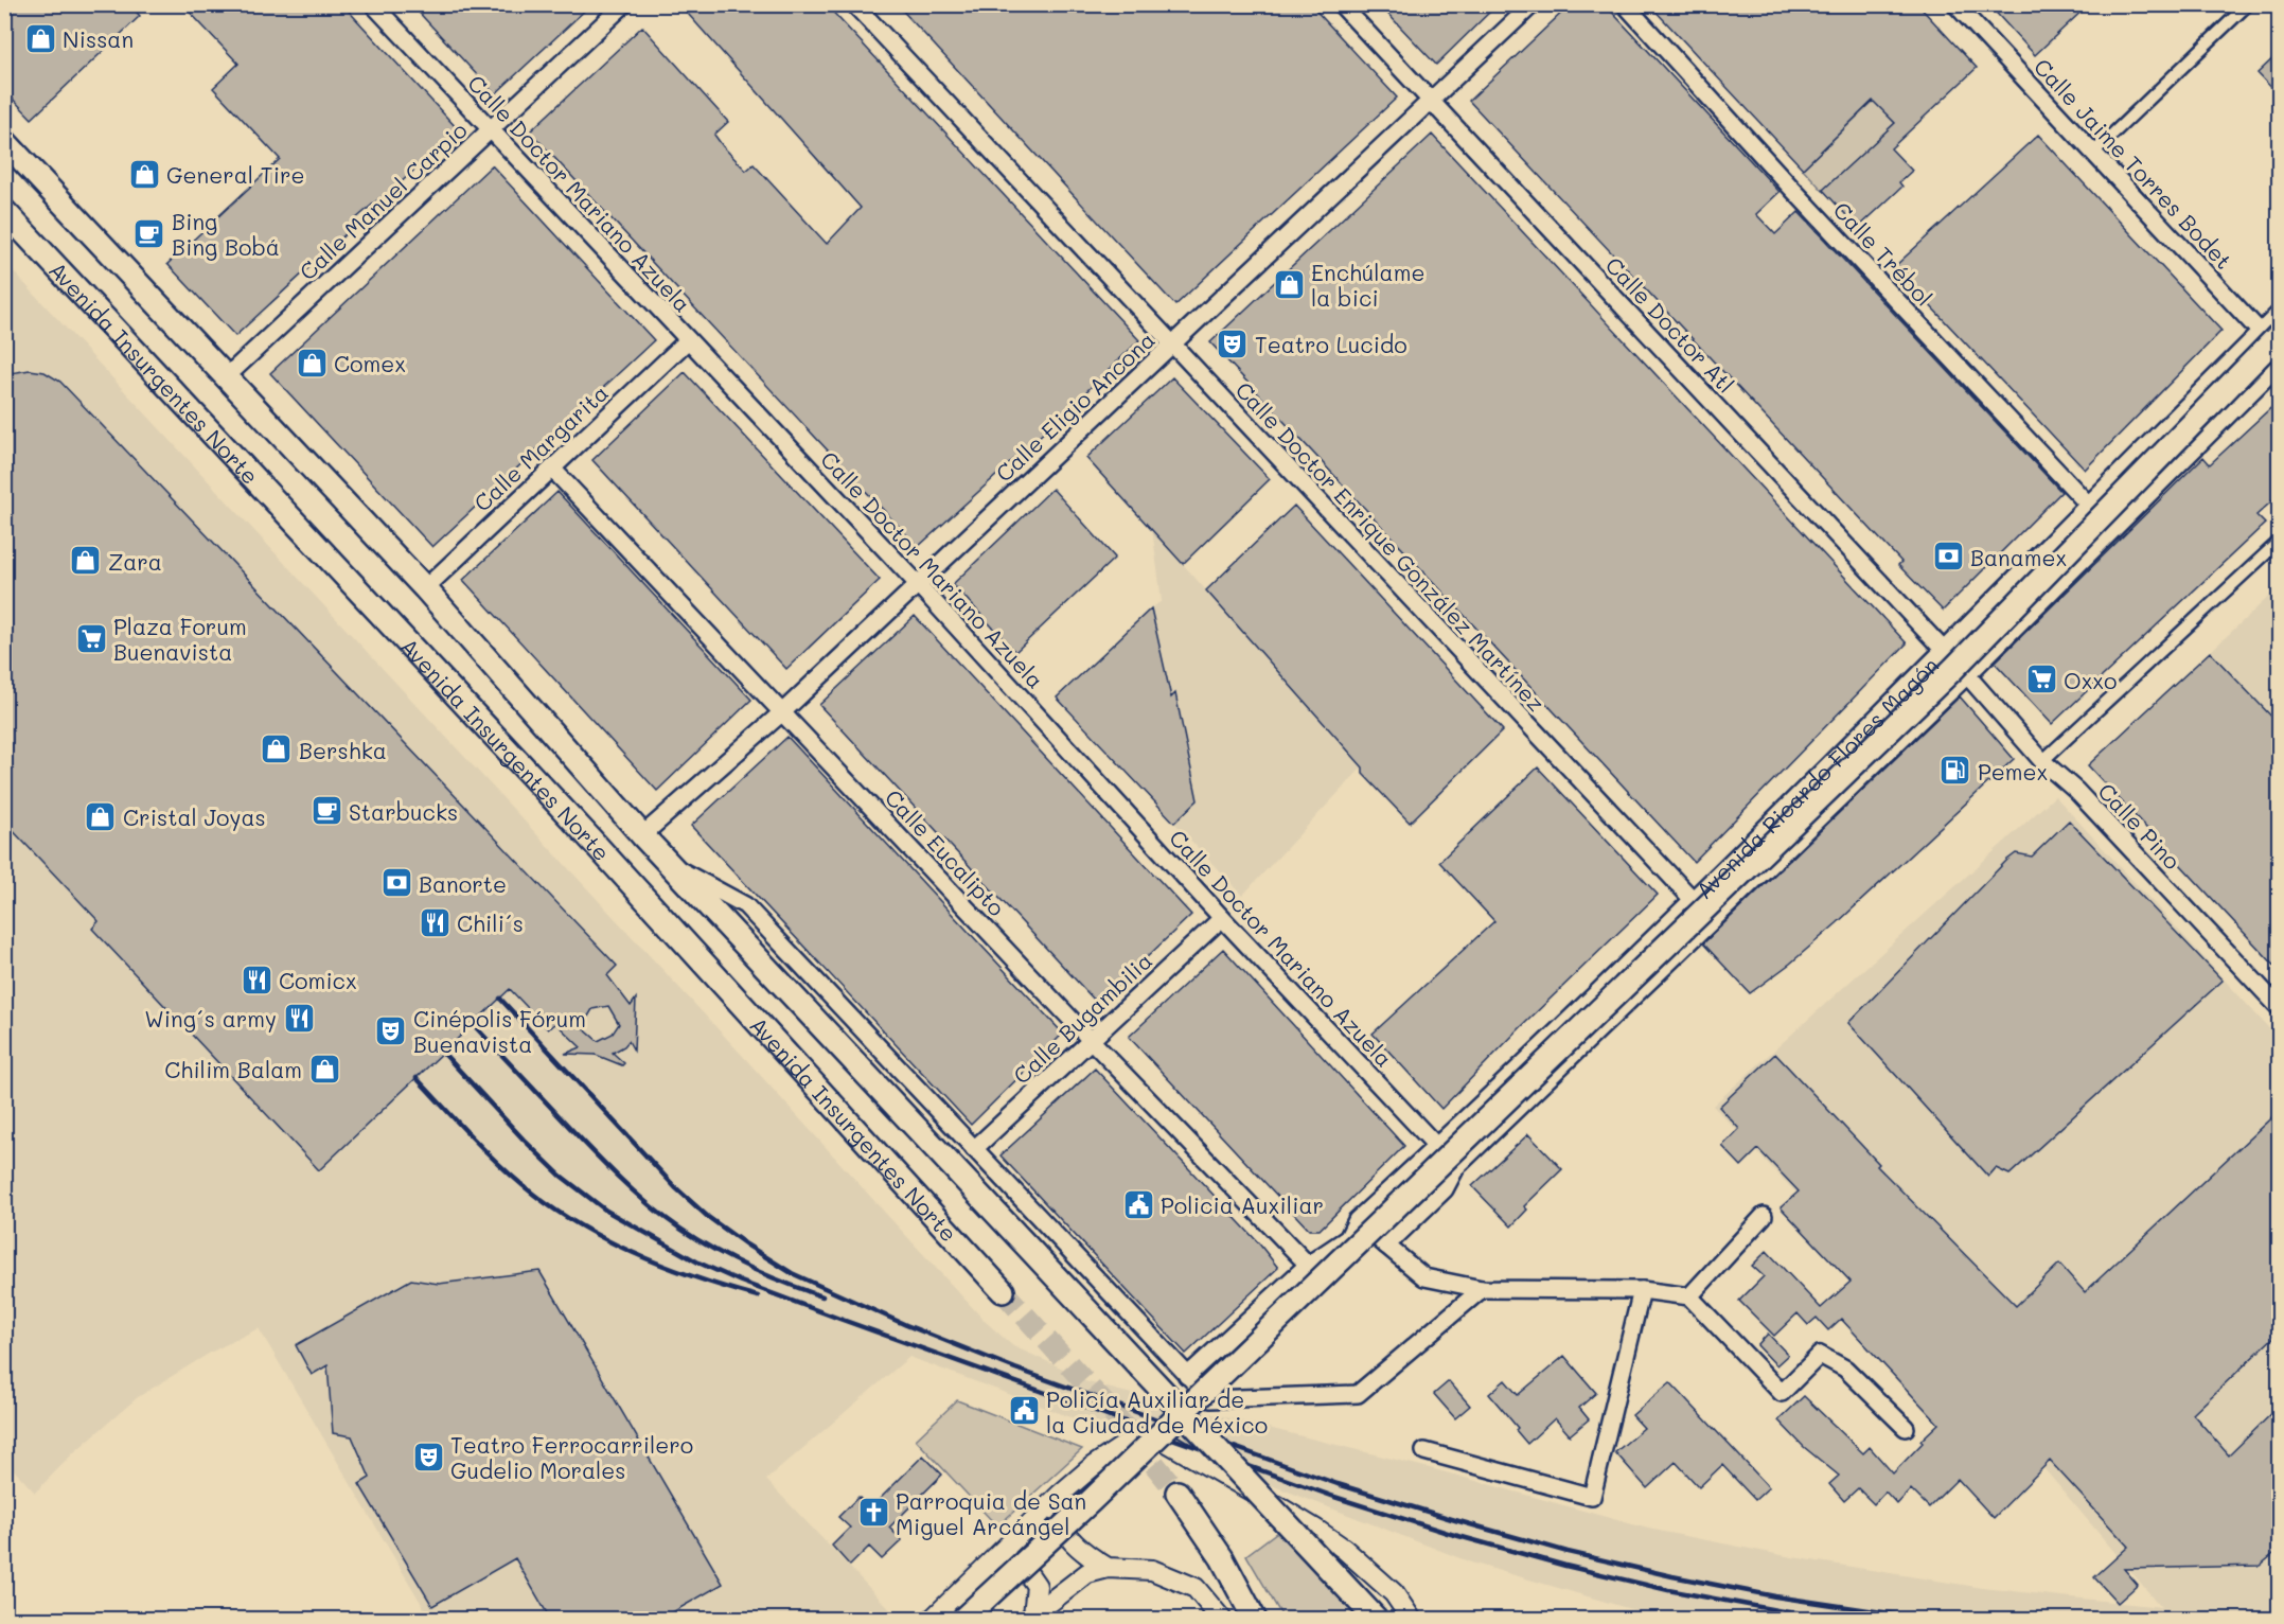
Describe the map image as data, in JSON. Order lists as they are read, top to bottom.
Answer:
{
  "streets": {
    "main road": ["Avenida Insurgentes Norte", "Avenida Ricardo Flores Magón"],
    "street": [
      "Calle Jaime Torres Bodet",
      "Calle Doctor Mariano Azuela",
      "Calle Manuel Carpio",
      "Calle Trébol",
      "Calle Doctor Atl",
      "Calle Eligio Ancona",
      "Calle Margarita",
      "Calle Doctor Enrique González Martínez",
      "Calle Pino",
      "Calle Eucalipto",
      "Calle Bugambilia"
    ]
  },
  "crossings": [
    ["Calle Jaime Torres Bodet", "Avenida Ricardo Flores Magón"],
    ["Calle Doctor Mariano Azuela", "Calle Manuel Carpio"],
    ["Calle Doctor Mariano Azuela", "Calle Eligio Ancona"],
    ["Calle Doctor Mariano Azuela", "Calle Margarita"],
    ["Calle Doctor Mariano Azuela", "Avenida Ricardo Flores Magón"],
    ["Calle Doctor Mariano Azuela", "Calle Bugambilia"],
    ["Calle Manuel Carpio", "Avenida Insurgentes Norte"],
    ["Calle Trébol", "Avenida Ricardo Flores Magón"],
    ["Calle Doctor Atl", "Calle Eligio Ancona"],
    ["Calle Doctor Atl", "Avenida Ricardo Flores Magón"],
    ["Calle Doctor Atl", "Calle Pino"],
    ["Avenida Insurgentes Norte", "Calle Eligio Ancona"],
    ["Avenida Insurgentes Norte", "Calle Margarita"],
    ["Avenida Insurgentes Norte", "Avenida Ricardo Flores Magón"],
    ["Avenida Insurgentes Norte", "Calle Bugambilia"],
    ["Calle Eligio Ancona", "Calle Doctor Enrique González Martínez"],
    ["Calle Eligio Ancona", "Calle Eucalipto"],
    ["Calle Margarita", "Calle Eucalipto"],
    ["Calle Doctor Enrique González Martínez", "Avenida Ricardo Flores Magón"],
    ["Avenida Ricardo Flores Magón", "Calle Pino"],
    ["Avenida Ricardo Flores Magón", "Calle Eucalipto"],
    ["Calle Eucalipto", "Calle Bugambilia"]
  ],
  "places": {
    "shop": [
      "Nissan",
      "General Tire",
      "Enchúlame la bici",
      "Comex",
      "Zara",
      "Bershka",
      "Cristal Joyas",
      "Chilim Balam"
    ],
    "cafe": ["Bing Bing Bobá", "Starbucks"],
    "theatre": ["Teatro Lucido", "Cinépolis Fórum Buenavista", "Teatro Ferrocarrilero Gudelio Morales"],
    "bank": ["Banamex", "Banorte"],
    "supermarket": ["Plaza Forum Buenavista", "Oxxo"],
    "fuel station": ["Pemex"],
    "restaurant": ["Chili´s", "Comicx", "Wing´s army"],
    "public building": ["Policia Auxiliar", "Policía Auxiliar de la Ciudad de México"],
    "church": ["Parroquia de San Miguel Arcángel"]
  }
}
